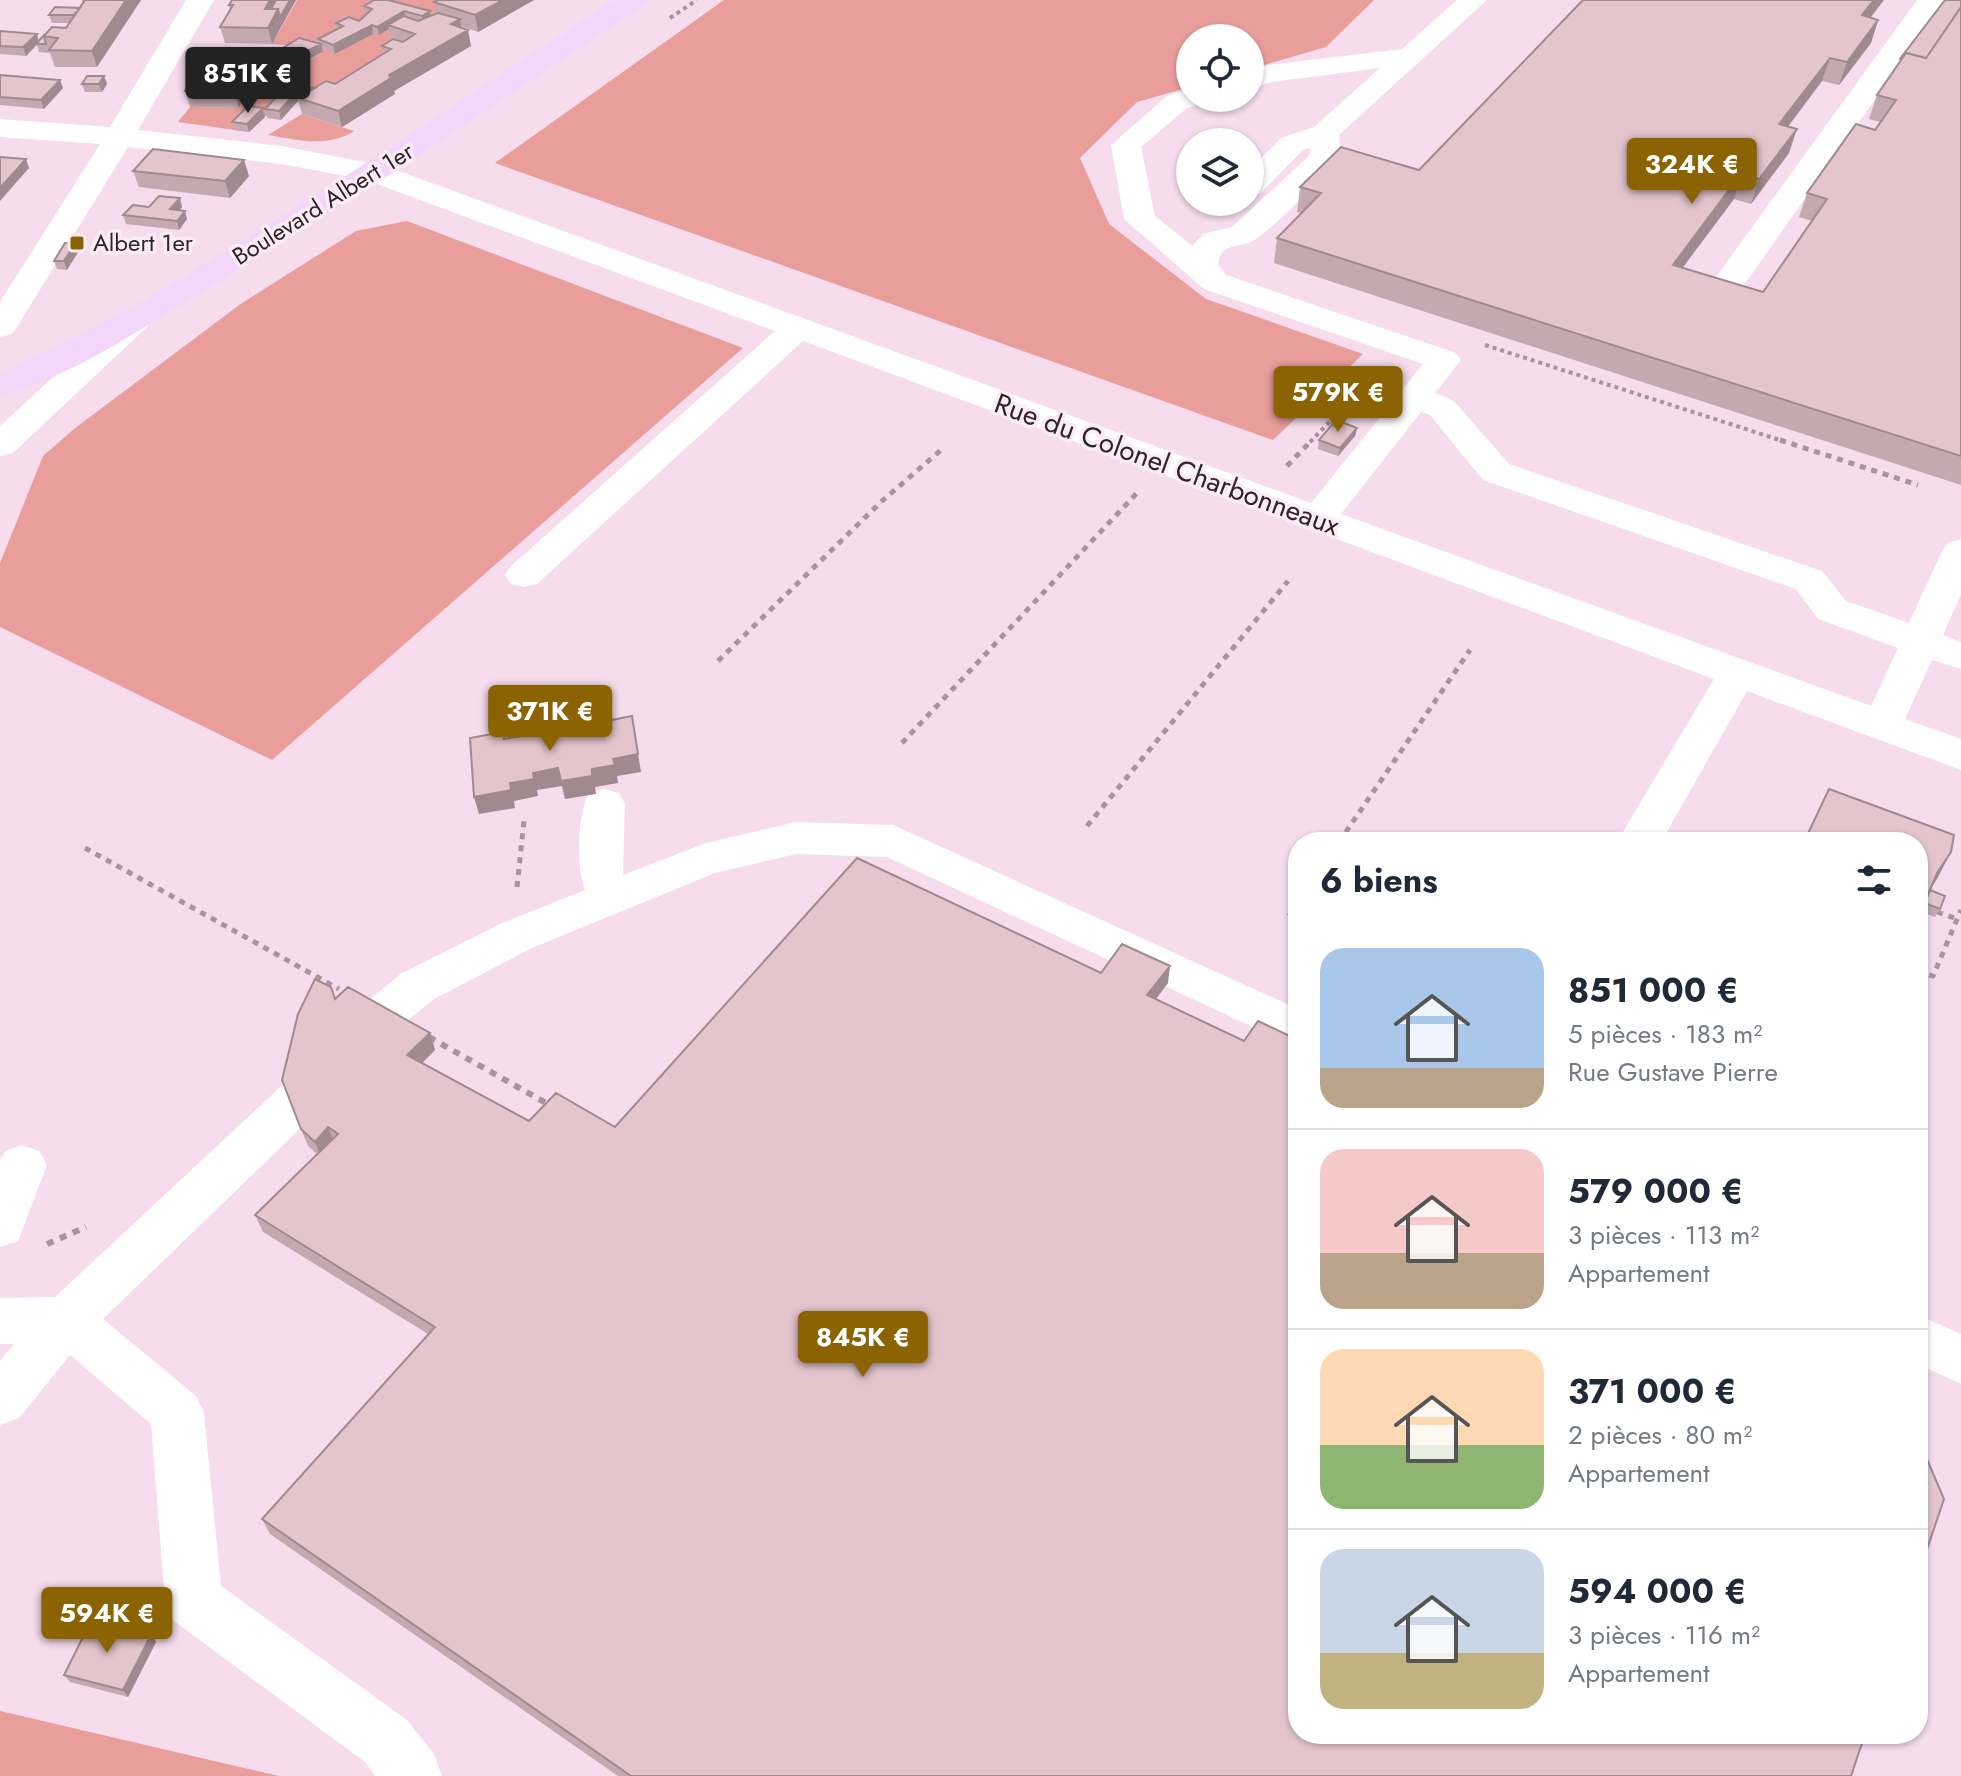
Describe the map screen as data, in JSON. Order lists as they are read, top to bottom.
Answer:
{
  "streets": {
    "main road": ["Boulevard Albert 1er"],
    "street": ["Rue du Colonel Charbonneaux"]
  },
  "crossings": [
    ["Boulevard Albert 1er", "Rue du Colonel Charbonneaux"]
  ],
  "places": {
    "transit": ["Albert 1er"]
  },
  "page": {
    "price": [
      "851K €",
      "324K €",
      "579K €",
      "371K €",
      "845K €",
      "594K €"
    ],
    "heading": "6 biens",
    "list": [
      {
        "name": "851 000 €",
        "note": "5 pièces · 183 m² · Rue Gustave Pierre"
      },
      {
        "name": "579 000 €",
        "note": "3 pièces · 113 m² · Appartement"
      },
      {
        "name": "371 000 €",
        "note": "2 pièces · 80 m² · Appartement"
      },
      {
        "name": "594 000 €",
        "note": "3 pièces · 116 m² · Appartement"
      }
    ]
  }
}
